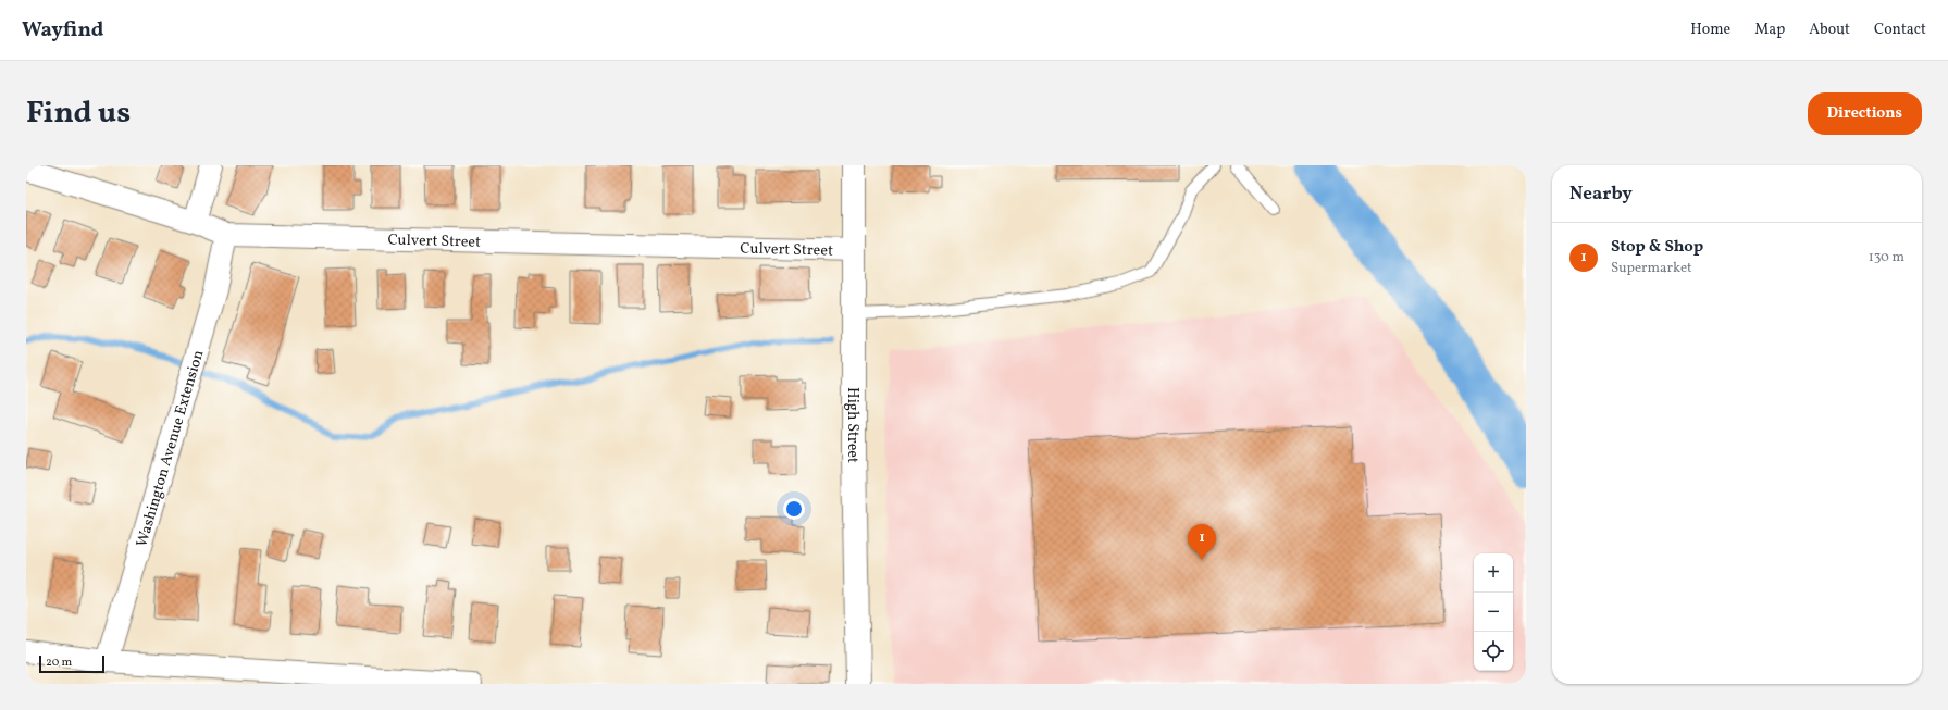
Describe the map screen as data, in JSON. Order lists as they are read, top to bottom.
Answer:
{
  "streets": {
    "street": ["Culvert Street", "High Street", "Washington Avenue Extension"]
  },
  "crossings": [
    ["Culvert Street", "High Street"],
    ["Culvert Street", "Washington Avenue Extension"]
  ],
  "scale_bar": "20 m",
  "page": {
    "header": "Wayfind",
    "nav": [
      "Home",
      "Map",
      "About",
      "Contact"
    ],
    "title": "Find us",
    "buttons": "Directions",
    "heading": "Nearby",
    "list": [
      {
        "mark": "1",
        "name": "Stop & Shop",
        "note": "Supermarket",
        "value": "130 m"
      }
    ],
    "pins": "1",
    "map_buttons": ["+", "−"],
    "scale": "20 m"
  }
}
